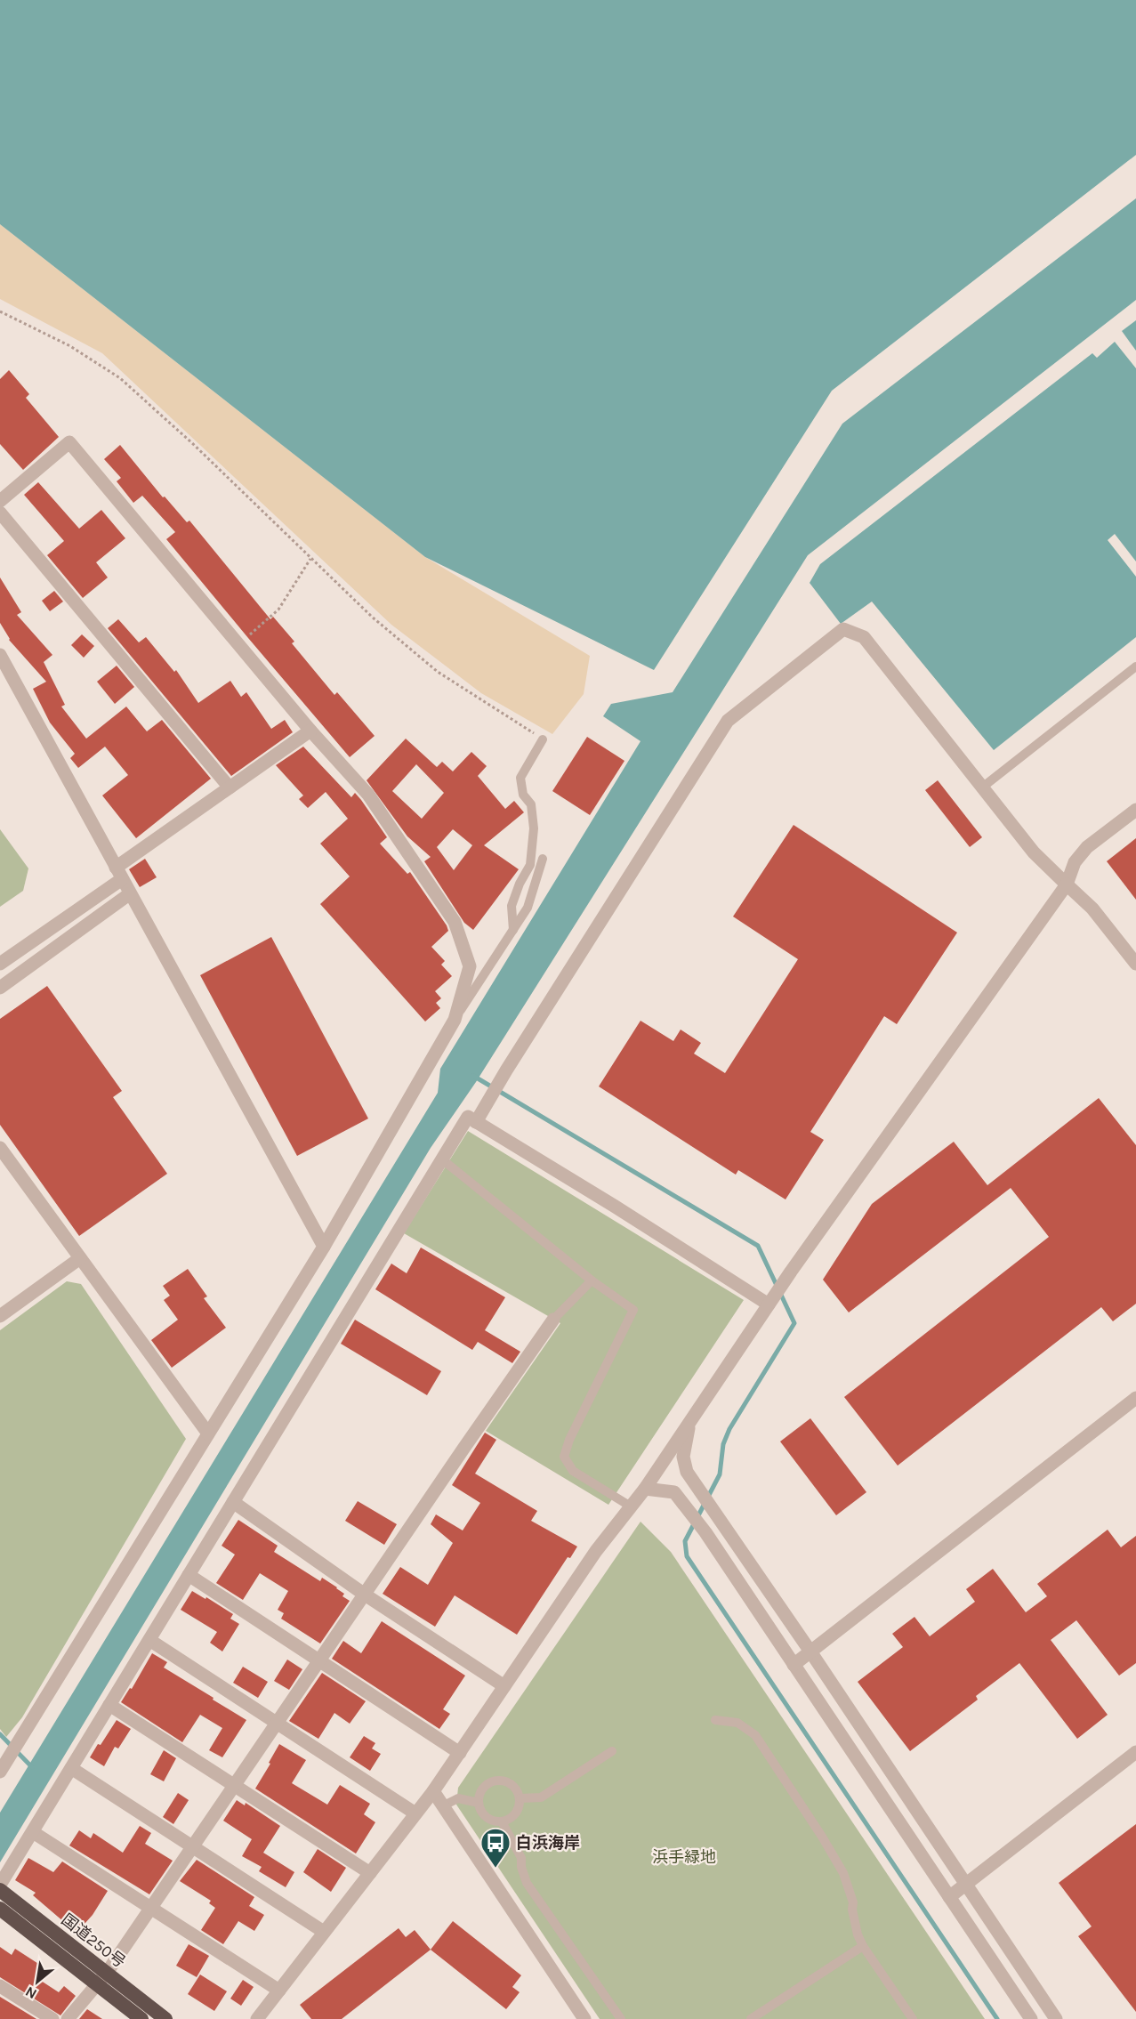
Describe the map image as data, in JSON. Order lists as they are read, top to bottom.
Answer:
{
  "streets": {
    "highway": ["国道250号"]
  },
  "parks": ["浜手緑地"],
  "places": {
    "bus stop": ["白浜海岸"]
  },
  "north": "bottom left"
}
